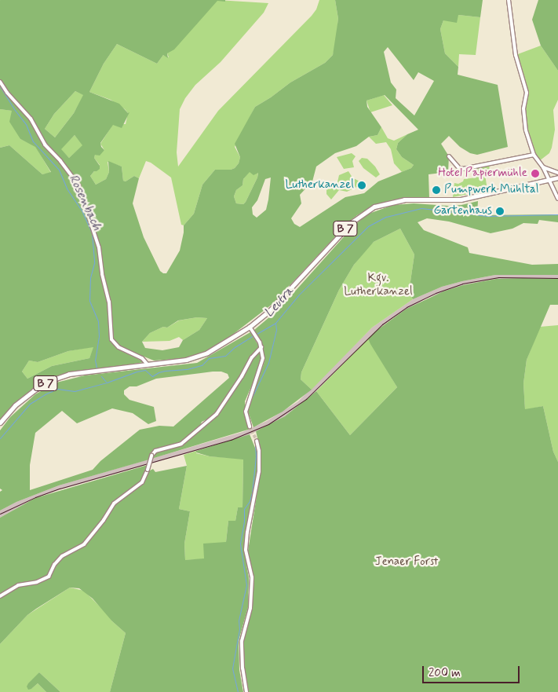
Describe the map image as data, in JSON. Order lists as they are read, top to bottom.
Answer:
{
  "streets": {
    "main road": ["B 7"]
  },
  "water": ["Rosenbach", "Leutra"],
  "parks": ["Kgv. Lutherkanzel", "Jenaer Forst"],
  "places": [
    "Hotel Papiermühle",
    "Lutherkanzel",
    "Pumpwerk Mühltal",
    "Gartenhaus"
  ],
  "scale_bar": "200 m"
}
